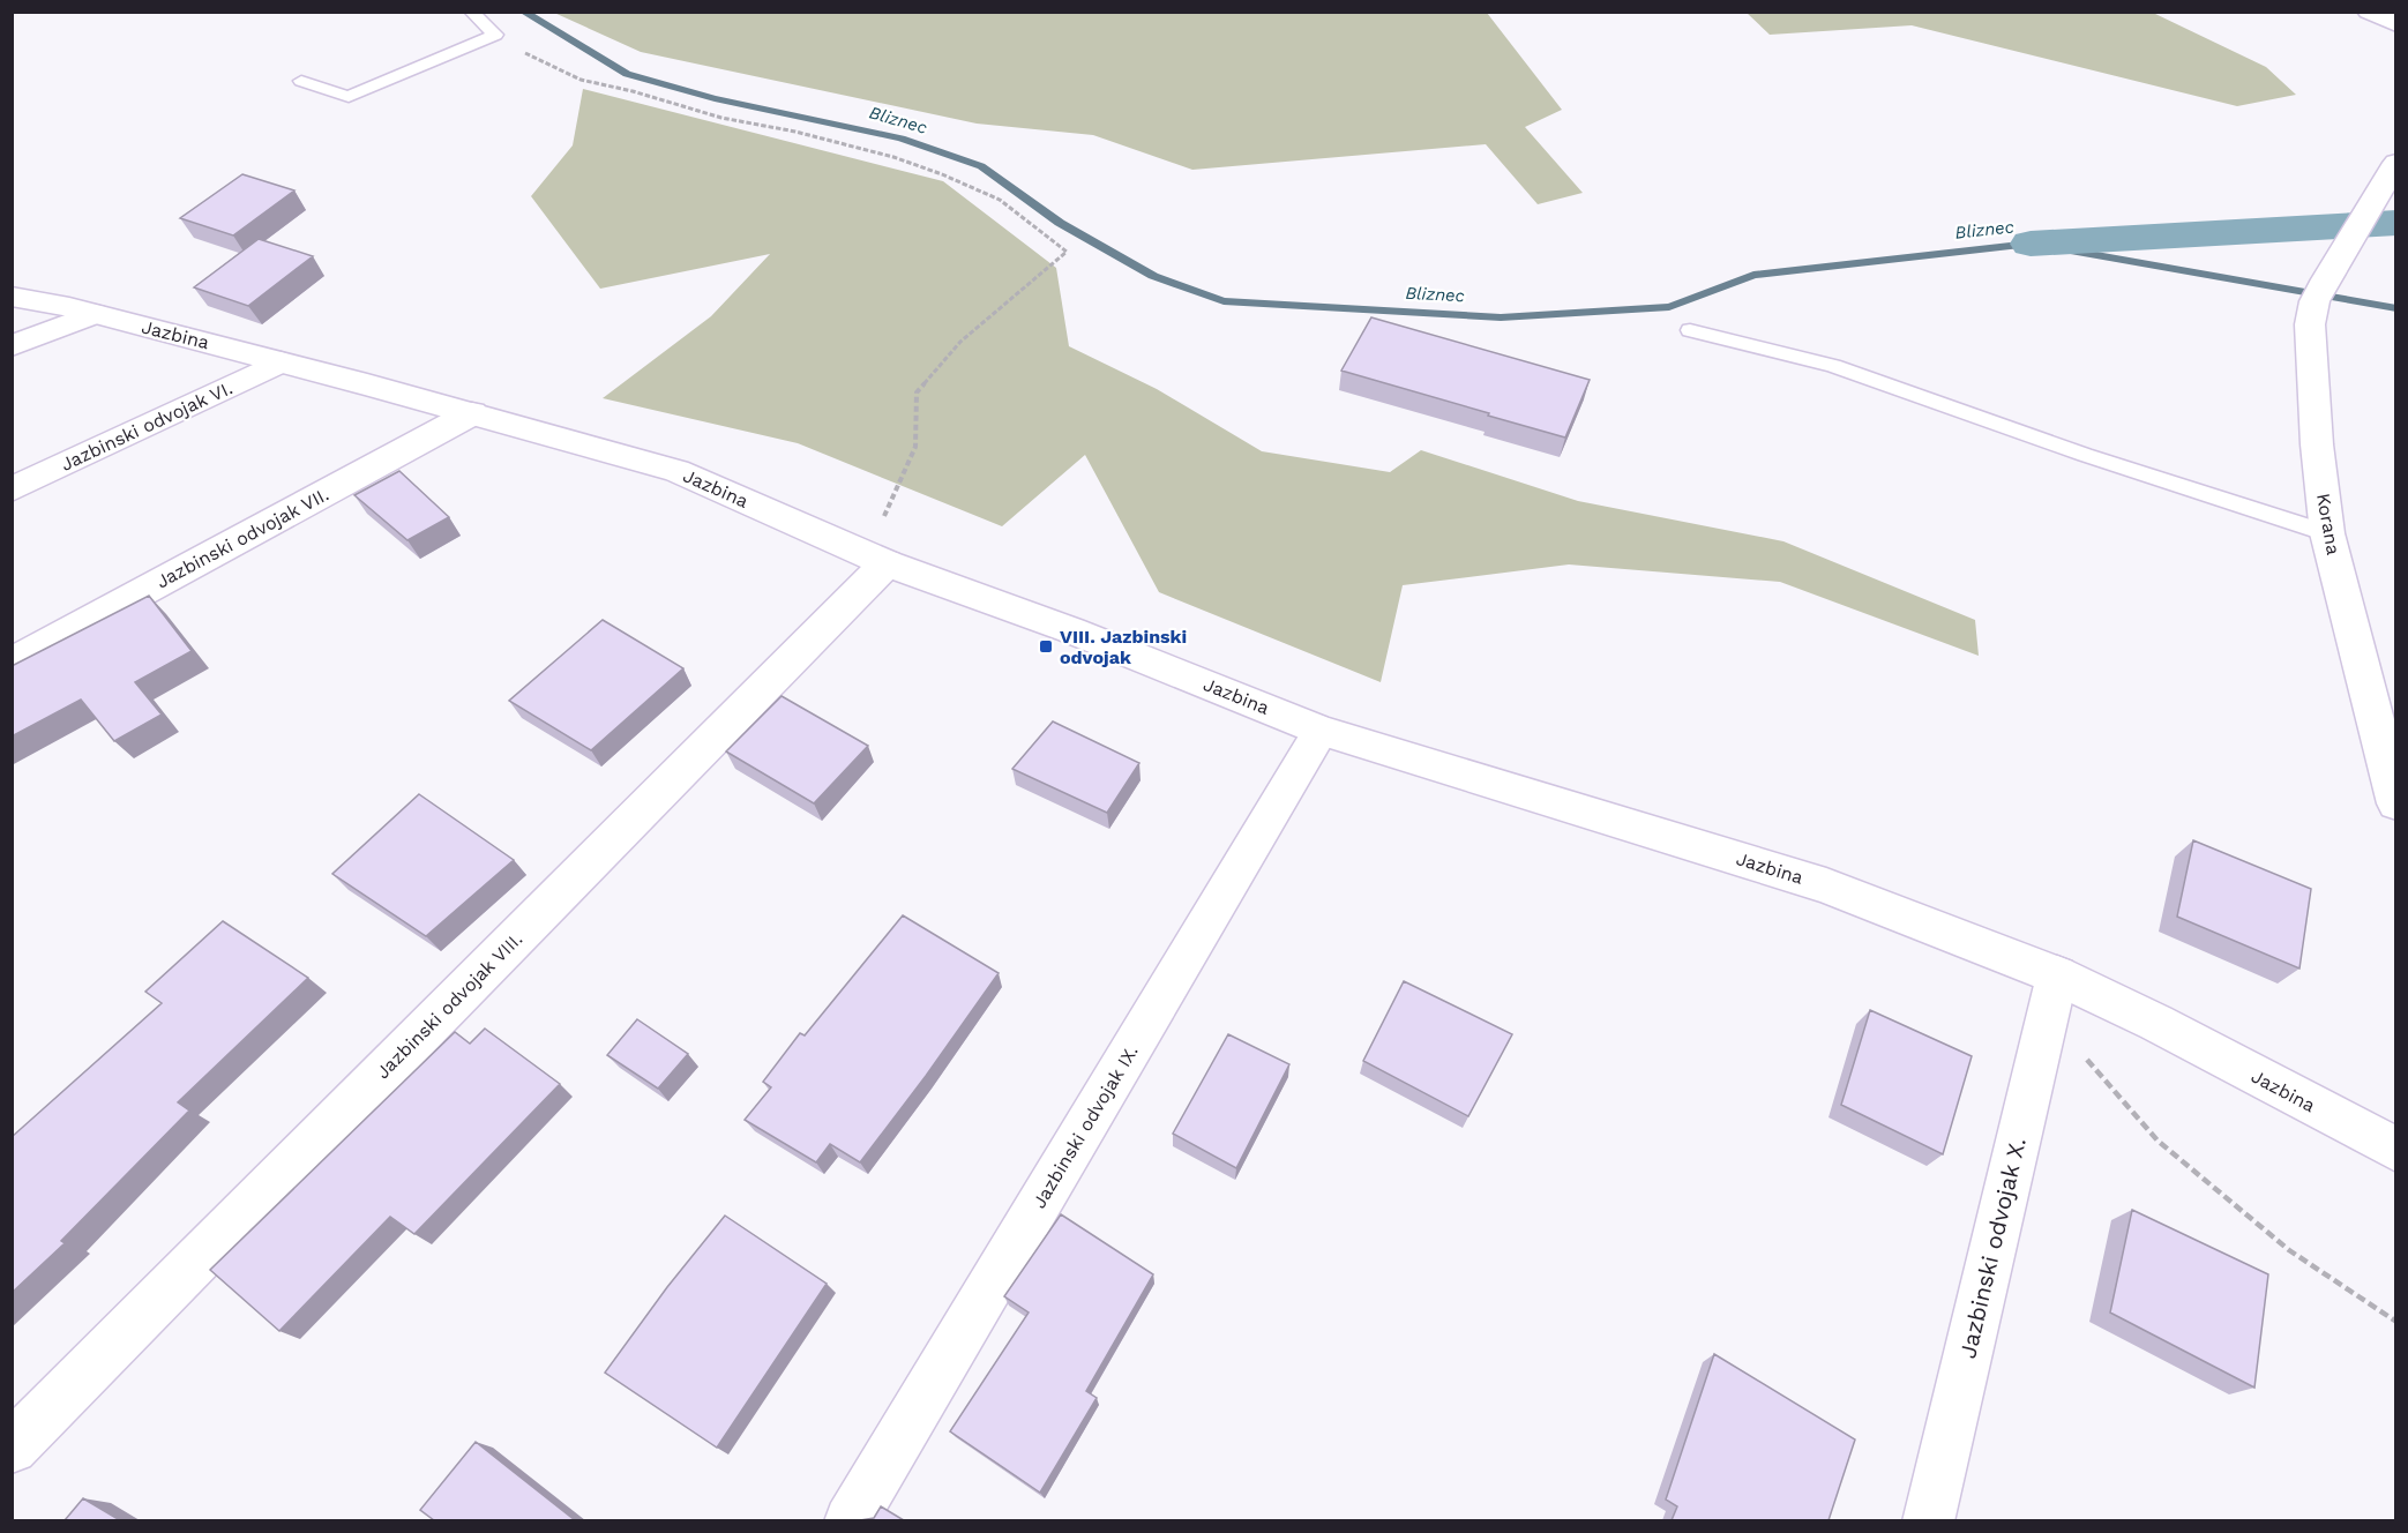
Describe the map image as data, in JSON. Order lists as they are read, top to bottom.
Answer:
{
  "streets": {
    "street": [
      "Jazbina",
      "Jazbinski odvojak VI.",
      "Korana",
      "Jazbinski odvojak VII.",
      "Jazbinski odvojak VIII.",
      "Jazbinski odvojak IX.",
      "Jazbinski odvojak X."
    ]
  },
  "crossings": [
    ["Jazbina", "Jazbinski odvojak VI."],
    ["Jazbina", "Jazbinski odvojak VII."],
    ["Jazbina", "Jazbinski odvojak VIII."],
    ["Jazbina", "Jazbinski odvojak IX."],
    ["Jazbina", "Jazbinski odvojak X."]
  ],
  "water": ["Bliznec"],
  "places": {
    "transit": ["VIII. Jazbinski odvojak"]
  }
}
